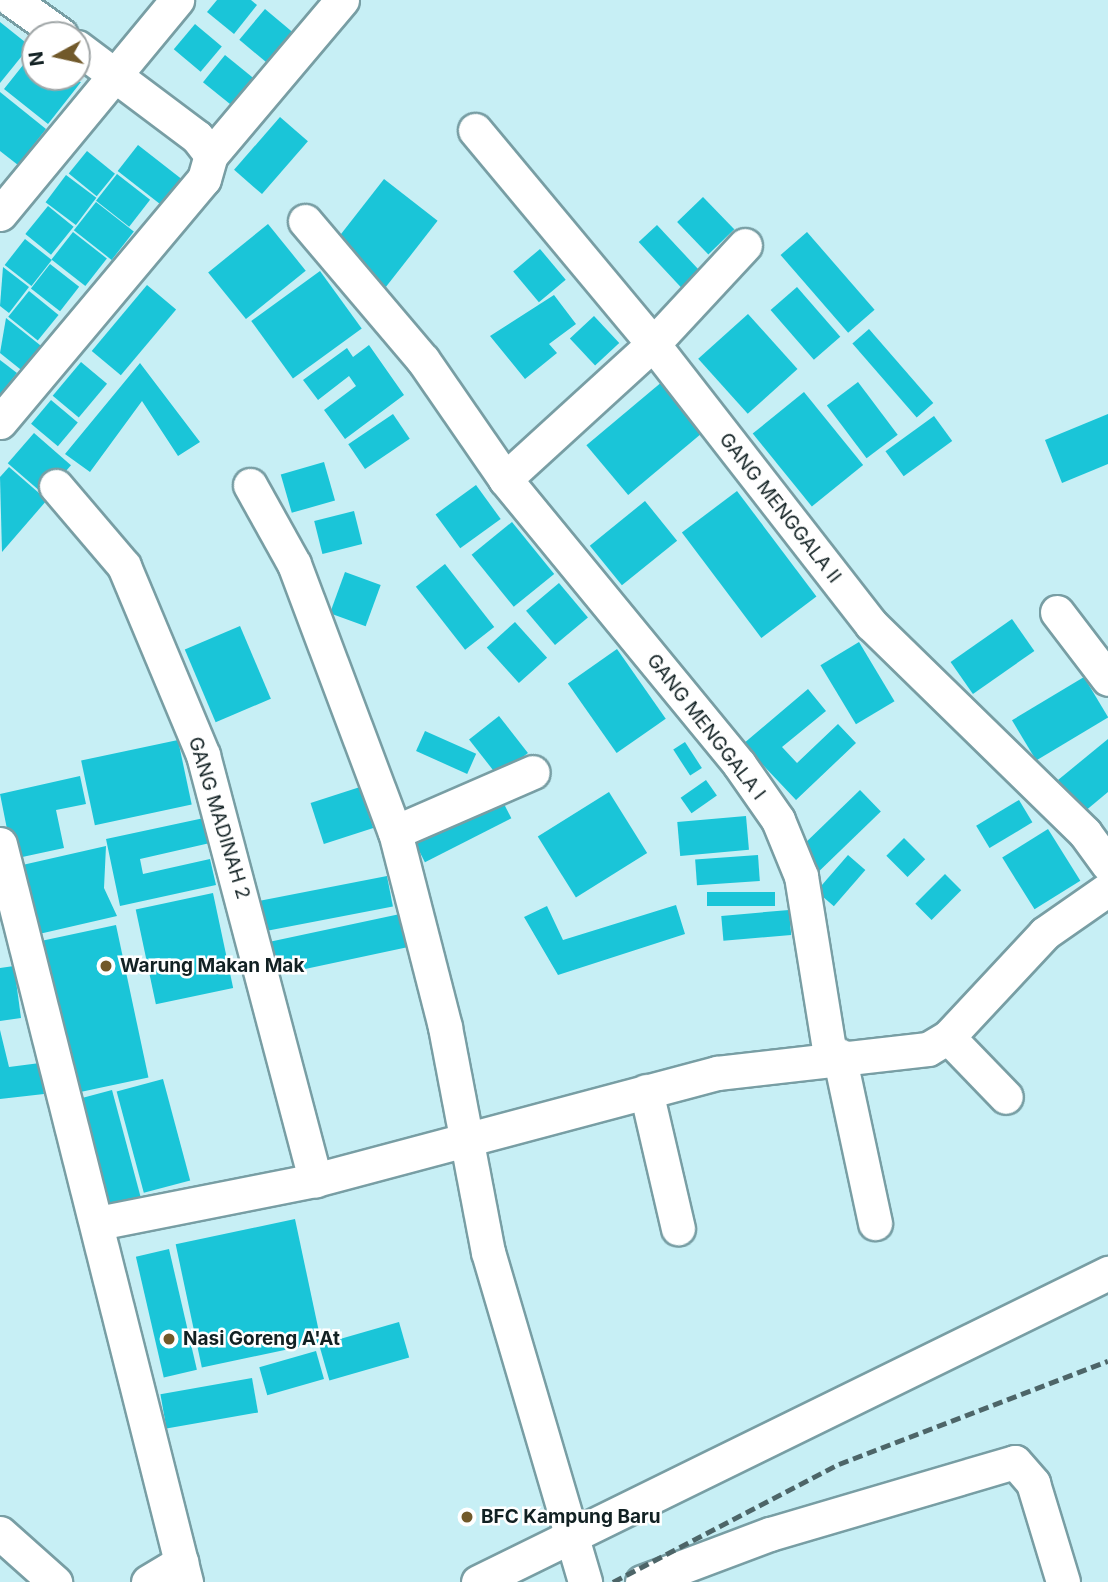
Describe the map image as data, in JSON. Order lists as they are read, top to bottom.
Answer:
{
  "streets": {
    "street": ["GANG MENGGALA II", "GANG MENGGALA I", "GANG MADINAH 2"]
  },
  "places": ["Warung Makan Mak", "Nasi Goreng A'At", "BFC Kampung Baru"],
  "north": "left"
}
